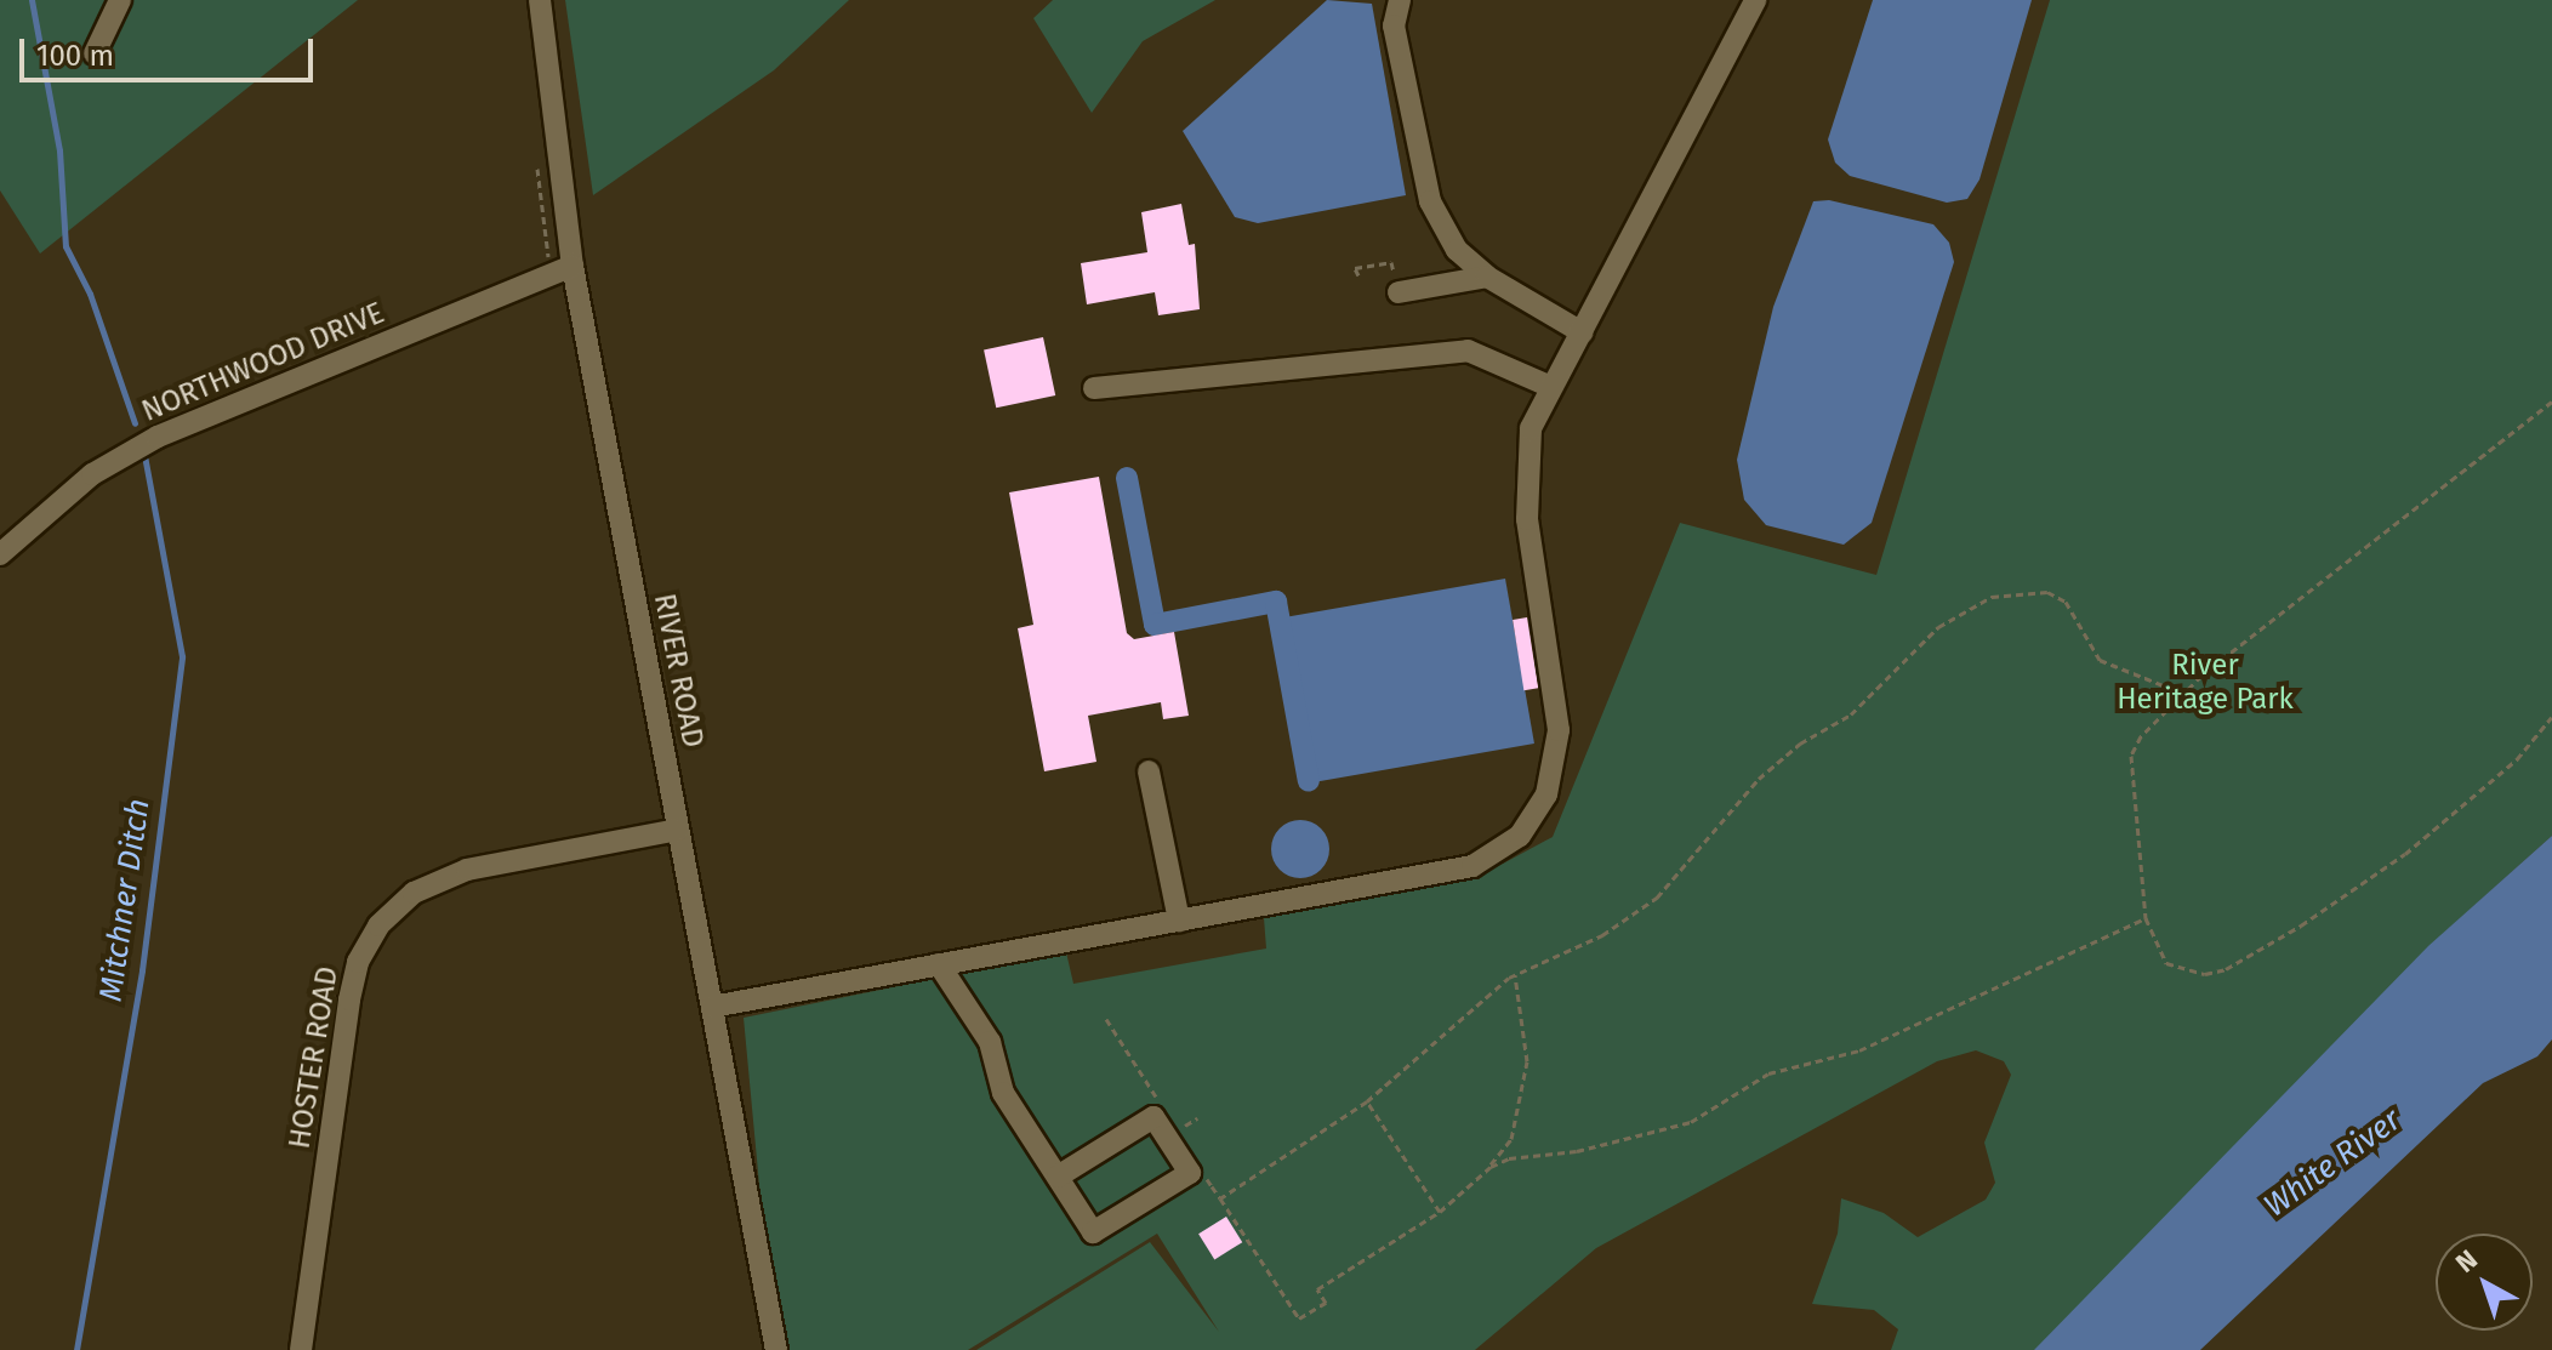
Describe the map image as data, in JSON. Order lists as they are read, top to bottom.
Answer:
{
  "streets": {
    "street": ["NORTHWOOD DRIVE", "RIVER ROAD", "HOSTER ROAD"]
  },
  "crossings": [
    ["NORTHWOOD DRIVE", "RIVER ROAD"],
    ["RIVER ROAD", "HOSTER ROAD"]
  ],
  "water": ["Mitchner Ditch", "White River"],
  "parks": ["River Heritage Park"],
  "scale_bar": "100 m",
  "north": "top left"
}
